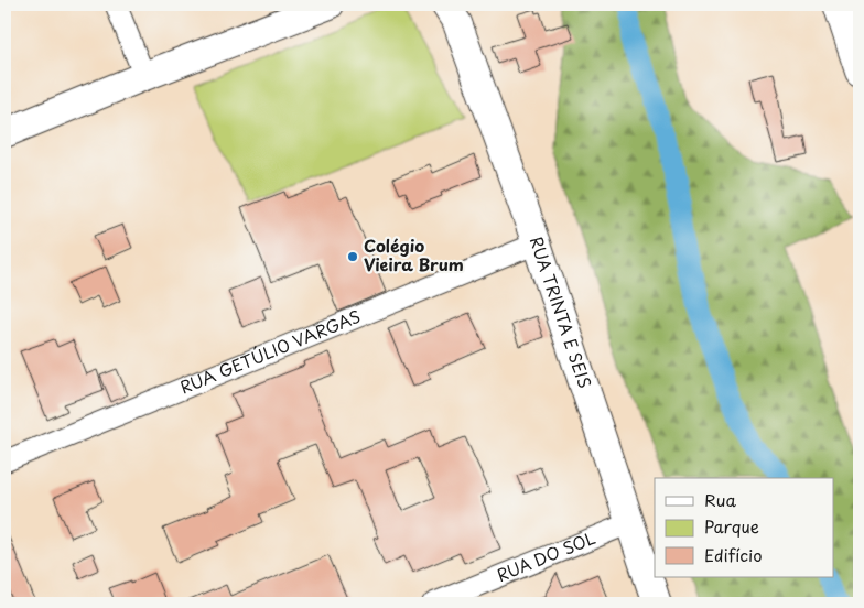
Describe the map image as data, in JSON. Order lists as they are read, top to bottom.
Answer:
{
  "streets": {
    "street": ["RUA TRINTA E SEIS", "RUA GETÚLIO VARGAS", "RUA DO SOL"]
  },
  "crossings": [
    ["RUA TRINTA E SEIS", "RUA GETÚLIO VARGAS"],
    ["RUA TRINTA E SEIS", "RUA DO SOL"]
  ],
  "places": ["Colégio Vieira Brum"],
  "legend": ["Rua", "Parque", "Edifício"]
}
